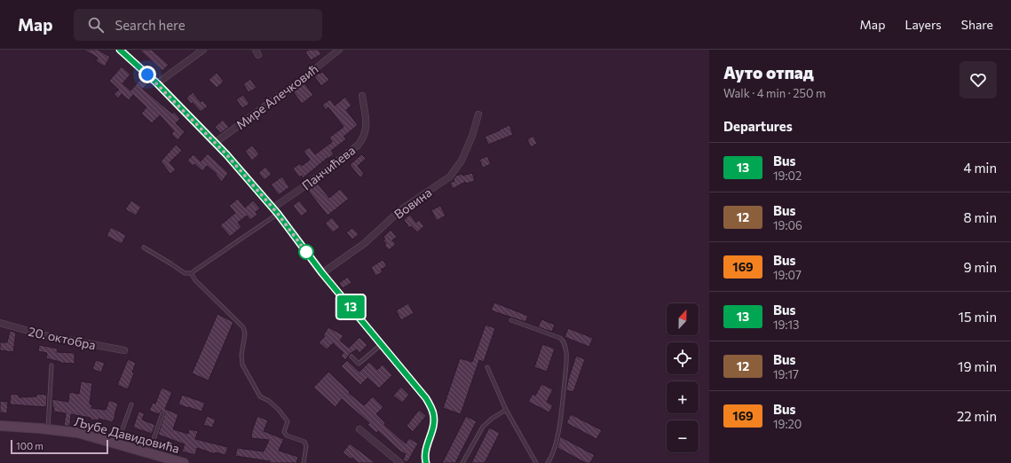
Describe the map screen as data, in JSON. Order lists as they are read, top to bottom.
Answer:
{
  "streets": {
    "main road": ["Љубе Давидовића"],
    "street": [
      "Мире Алечковић",
      "Панчићева",
      "Вовина",
      "20. октобра"
    ]
  },
  "lines": ["bus line 13"],
  "scale_bar": "100 m",
  "north": "top",
  "page": {
    "header": "Map",
    "search": "Search here",
    "nav": ["Map", "Layers", "Share"],
    "on_map": "13",
    "heading": [
      ["Ауто отпад", "Walk · 4 min · 250 m"],
      "Departures"
    ],
    "list": [
      {
        "mark": "13",
        "name": "Bus",
        "note": "19:02",
        "value": "4 min"
      },
      {
        "mark": "12",
        "name": "Bus",
        "note": "19:06",
        "value": "8 min"
      },
      {
        "mark": "169",
        "name": "Bus",
        "note": "19:07",
        "value": "9 min"
      },
      {
        "mark": "13",
        "name": "Bus",
        "note": "19:13",
        "value": "15 min"
      },
      {
        "mark": "12",
        "name": "Bus",
        "note": "19:17",
        "value": "19 min"
      },
      {
        "mark": "169",
        "name": "Bus",
        "note": "19:20",
        "value": "22 min"
      }
    ],
    "map_buttons": ["+", "−"],
    "scale": "100 m"
  }
}
